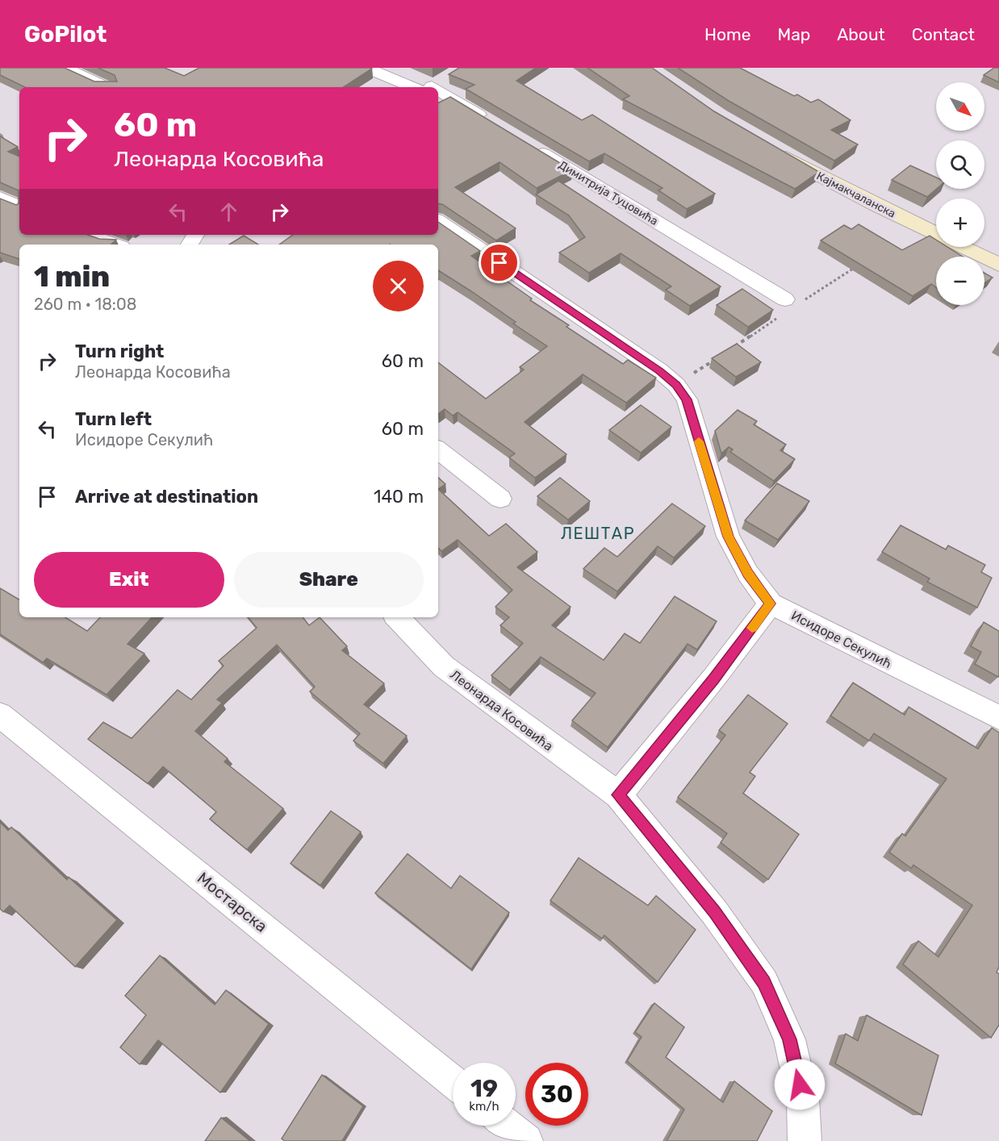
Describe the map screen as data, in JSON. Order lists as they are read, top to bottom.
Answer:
{
  "streets": {
    "street": [
      "Димитрија Туцовића",
      "Кајмакчаланска",
      "Исидоре Секулић",
      "Леонарда Косовића",
      "Мостарска"
    ]
  },
  "districts": ["ЛЕШТАР"],
  "north": "bottom right",
  "page": {
    "header": "GoPilot",
    "nav": [
      "Home",
      "Map",
      "About",
      "Contact"
    ],
    "map_buttons": ["+", "−"],
    "turn": ["60 m", "Леонарда Косовића"],
    "heading": ["1 min", "260 m · 18:08"],
    "list": [
      {
        "name": "Turn right",
        "note": "Леонарда Косовића",
        "value": "60 m"
      },
      {
        "name": "Turn left",
        "note": "Исидоре Секулић",
        "value": "60 m"
      },
      {
        "name": "Arrive at destination",
        "value": "140 m"
      }
    ],
    "buttons": ["Exit", "Share"],
    "speed": "19 km/h",
    "limit": "30"
  }
}
